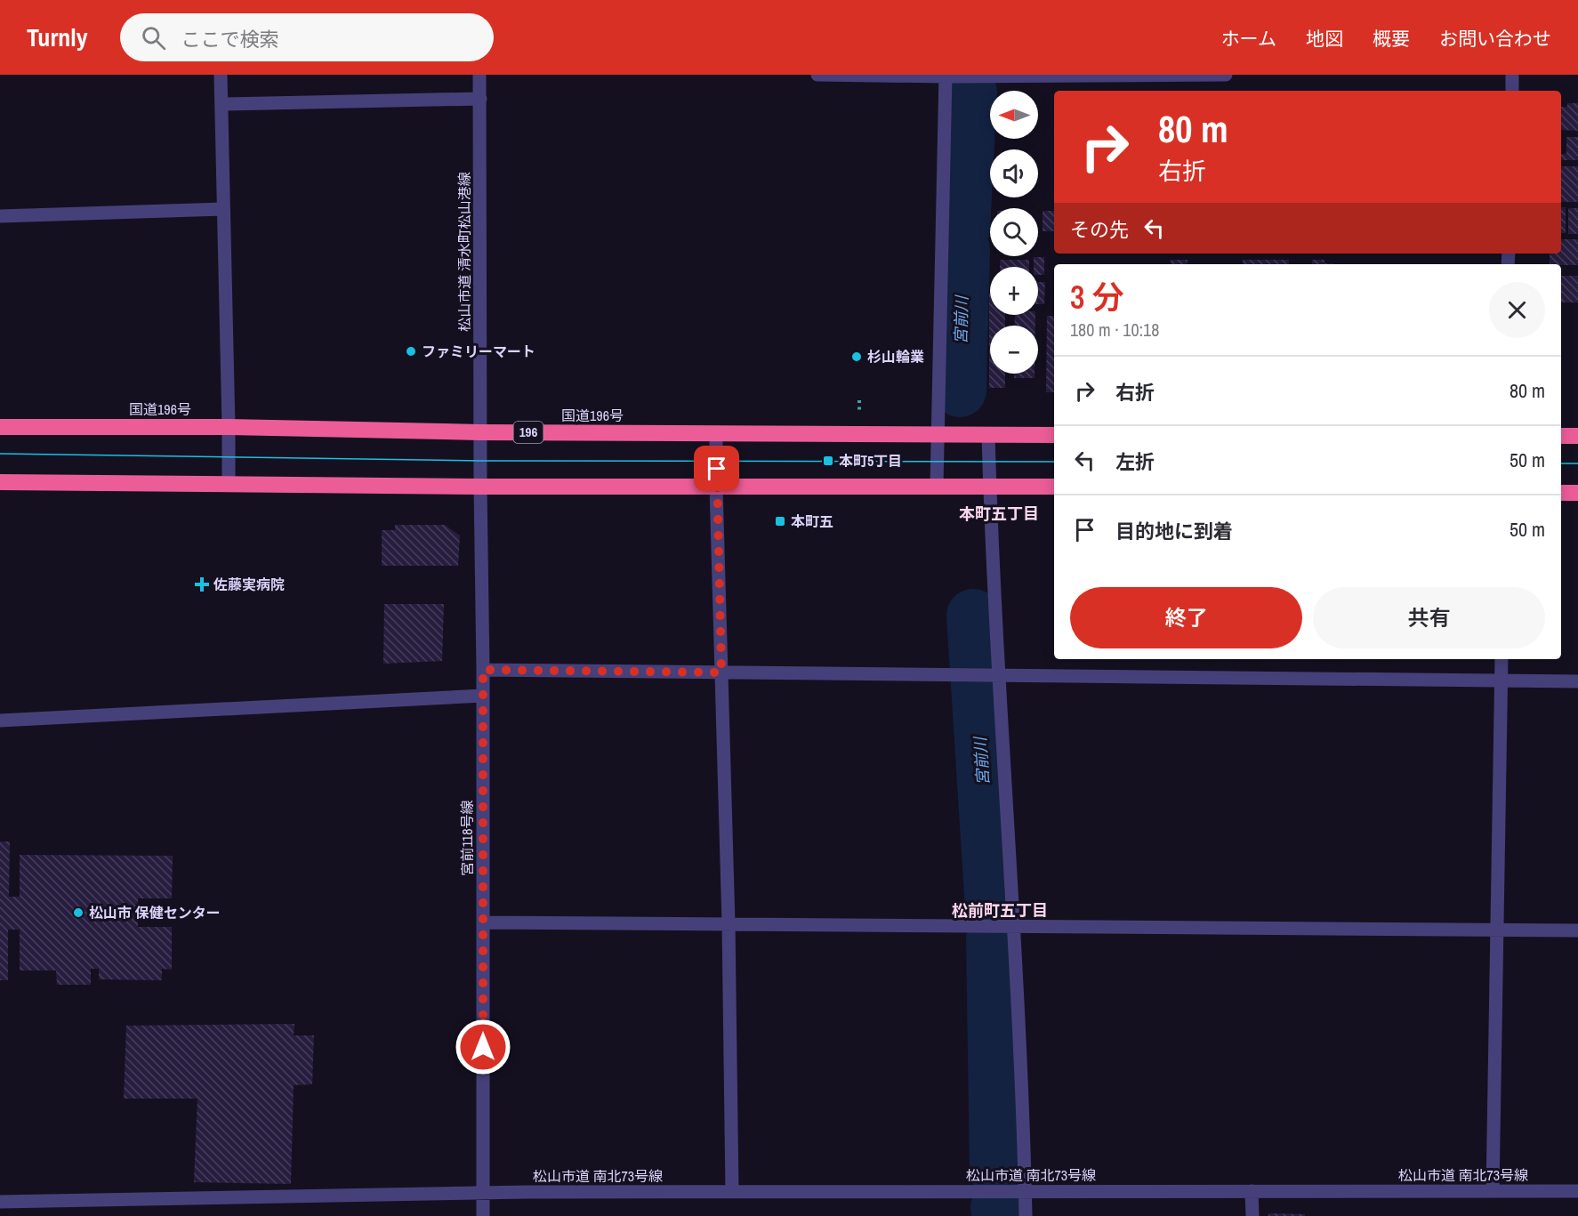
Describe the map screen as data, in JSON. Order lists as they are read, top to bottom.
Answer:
{
  "streets": {
    "highway": ["国道196号", "196"],
    "street": ["松山市道 清水町松山港線", "宮前118号線", "松山市道 南北73号線"]
  },
  "crossings": [
    ["松山市道 清水町松山港線", "国道196号"],
    ["松山市道 清水町松山港線", "宮前118号線"],
    ["宮前118号線", "松山市道 南北73号線"]
  ],
  "districts": ["本町五丁目", "松前町五丁目"],
  "water": ["宮前川"],
  "places": {
    "other": ["ファミリーマート", "杉山輪業", "松山市 保健センター"],
    "transit": ["本町5丁目", "本町五"],
    "health": ["佐藤実病院"]
  },
  "north": "left",
  "page": {
    "header": "Turnly",
    "search": "ここで検索",
    "nav": [
      "ホーム",
      "地図",
      "概要",
      "お問い合わせ"
    ],
    "map_buttons": ["+", "−"],
    "turn": ["80 m", "右折"],
    "then": "その先",
    "heading": ["3 分", "180 m · 10:18"],
    "list": [
      {
        "name": "右折",
        "value": "80 m"
      },
      {
        "name": "左折",
        "value": "50 m"
      },
      {
        "name": "目的地に到着",
        "value": "50 m"
      }
    ],
    "buttons": ["終了", "共有"]
  }
}
